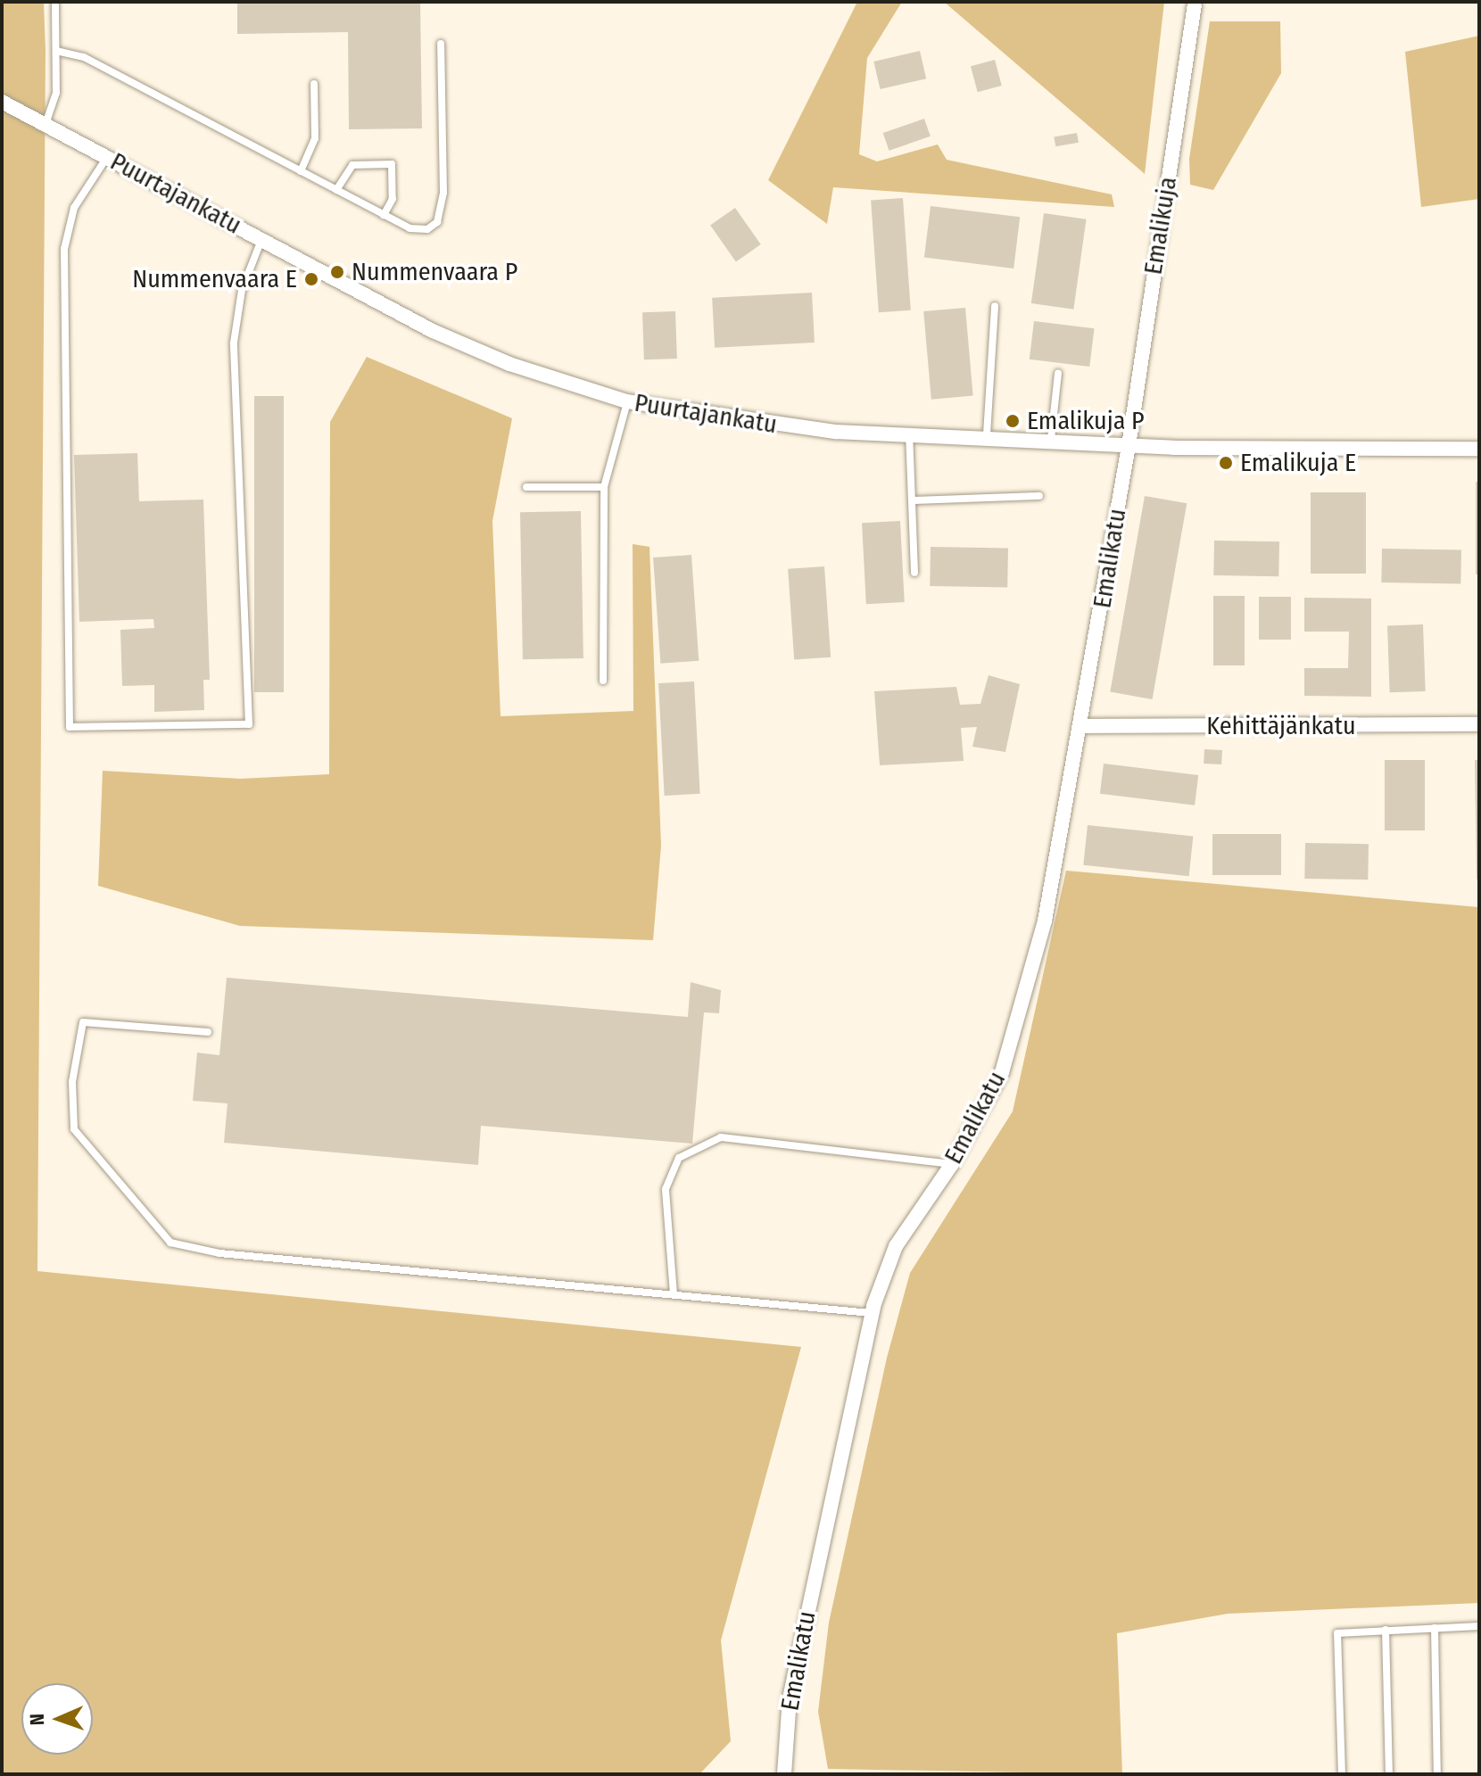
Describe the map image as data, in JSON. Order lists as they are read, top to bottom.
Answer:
{
  "streets": {
    "street": [
      "Puurtajankatu",
      "Emalikuja",
      "Emalikatu",
      "Kehittäjänkatu"
    ]
  },
  "crossings": [
    ["Puurtajankatu", "Emalikuja"],
    ["Puurtajankatu", "Emalikatu"],
    ["Emalikuja", "Emalikatu"],
    ["Emalikatu", "Kehittäjänkatu"]
  ],
  "places": [
    "Nummenvaara P",
    "Nummenvaara E",
    "Emalikuja P",
    "Emalikuja E"
  ],
  "north": "left"
}
